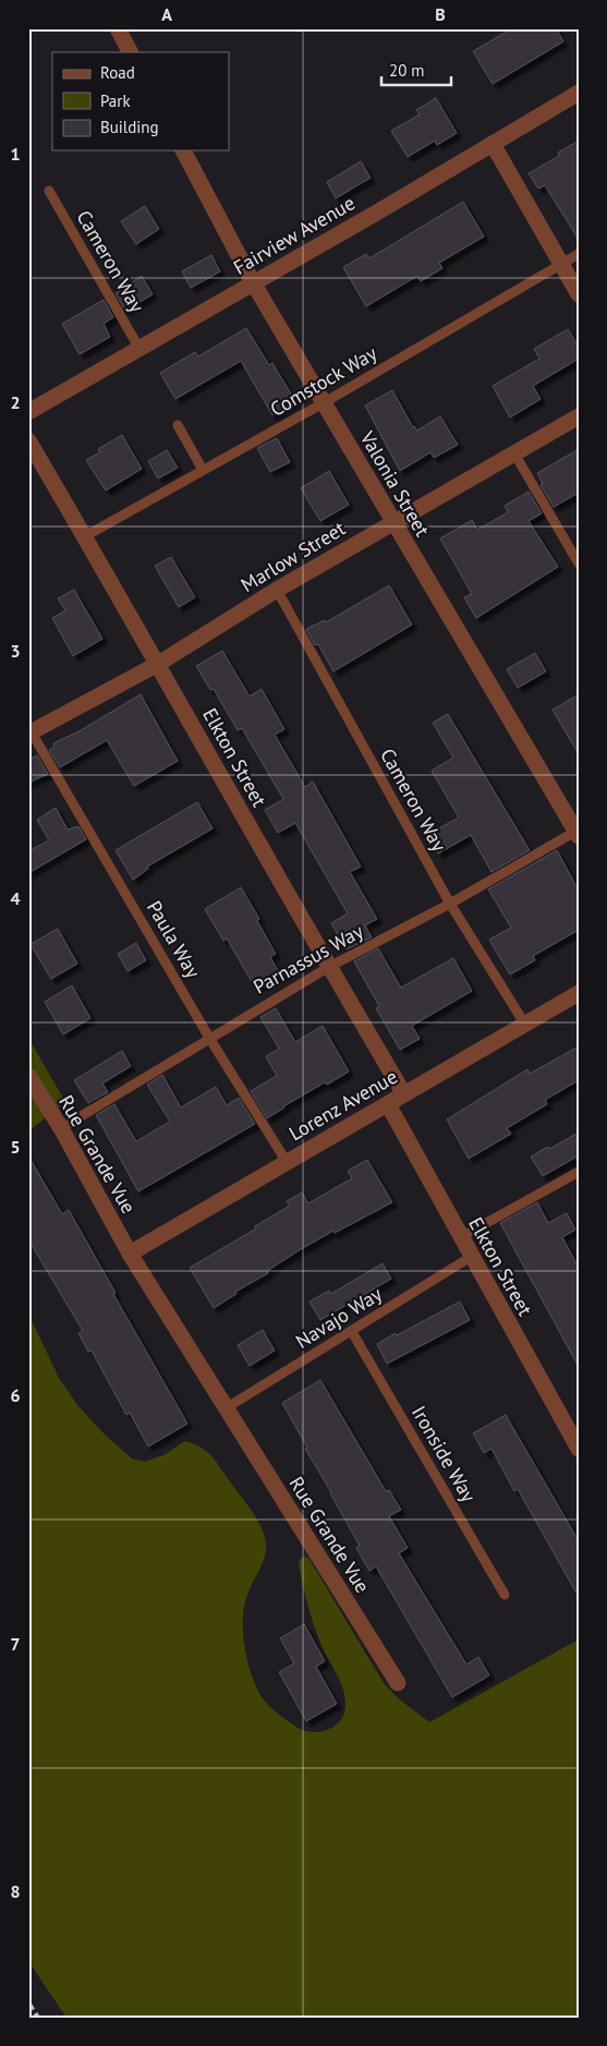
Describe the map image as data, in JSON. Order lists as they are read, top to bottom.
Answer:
{
  "streets": {
    "street": [
      "Fairview Avenue",
      "Valonia Street",
      "Marlow Street",
      "Elkton Street",
      "Lorenz Avenue",
      "Rue Grande Vue"
    ],
    "lane": [
      "Cameron Way",
      "Comstock Way",
      "Paula Way",
      "Parnassus Way",
      "Navajo Way",
      "Ironside Way"
    ]
  },
  "crossings": [
    ["Fairview Avenue", "Cameron Way"],
    ["Fairview Avenue", "Valonia Street"],
    ["Cameron Way", "Marlow Street"],
    ["Cameron Way", "Parnassus Way"],
    ["Cameron Way", "Lorenz Avenue"],
    ["Comstock Way", "Valonia Street"],
    ["Comstock Way", "Elkton Street"],
    ["Valonia Street", "Marlow Street"],
    ["Valonia Street", "Parnassus Way"],
    ["Marlow Street", "Elkton Street"],
    ["Marlow Street", "Paula Way"],
    ["Elkton Street", "Parnassus Way"],
    ["Elkton Street", "Lorenz Avenue"],
    ["Elkton Street", "Navajo Way"],
    ["Paula Way", "Parnassus Way"],
    ["Paula Way", "Lorenz Avenue"],
    ["Parnassus Way", "Rue Grande Vue"],
    ["Lorenz Avenue", "Rue Grande Vue"],
    ["Rue Grande Vue", "Navajo Way"],
    ["Navajo Way", "Ironside Way"]
  ],
  "legend": ["Road", "Park", "Building"],
  "scale_bar": "20 m",
  "grid": {
    "columns": ["A", "B"],
    "rows": [
      "1",
      "2",
      "3",
      "4",
      "5",
      "6",
      "7",
      "8"
    ]
  }
}
